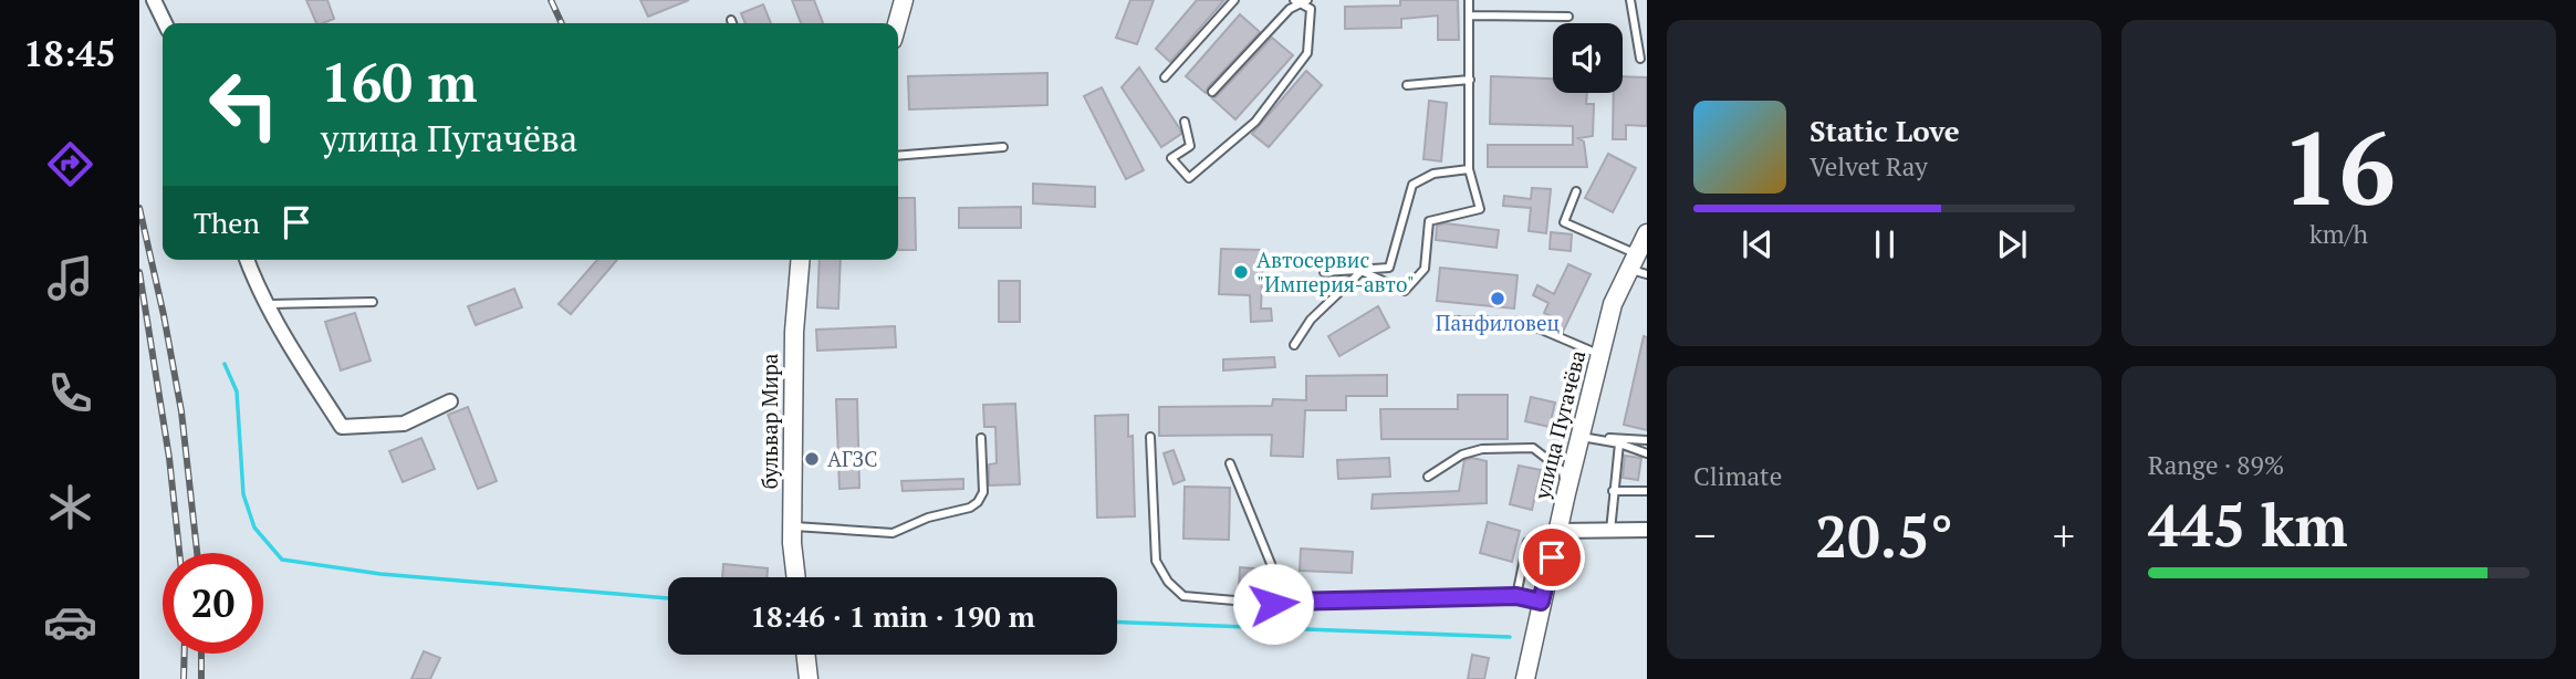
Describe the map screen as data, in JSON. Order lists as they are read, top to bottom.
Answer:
{
  "streets": {
    "main road": ["бульвар Мира", "улица Пугачёва"]
  },
  "places": ["Автосервис \"Империя-авто\"", "Панфиловец", "АГЗС"],
  "page": {
    "tabs": "18:45",
    "tile": [
      ["16", "km/h"],
      "Climate",
      ["Range · 89%", "445 km"]
    ],
    "turn": ["160 m", "улица Пугачёва"],
    "song": ["Static Love", "Velvet Ray"],
    "then": "Then",
    "heat": ["−", "20.5°", "+"],
    "limit": "20",
    "trip": "18:46 · 1 min · 190 m"
  }
}
